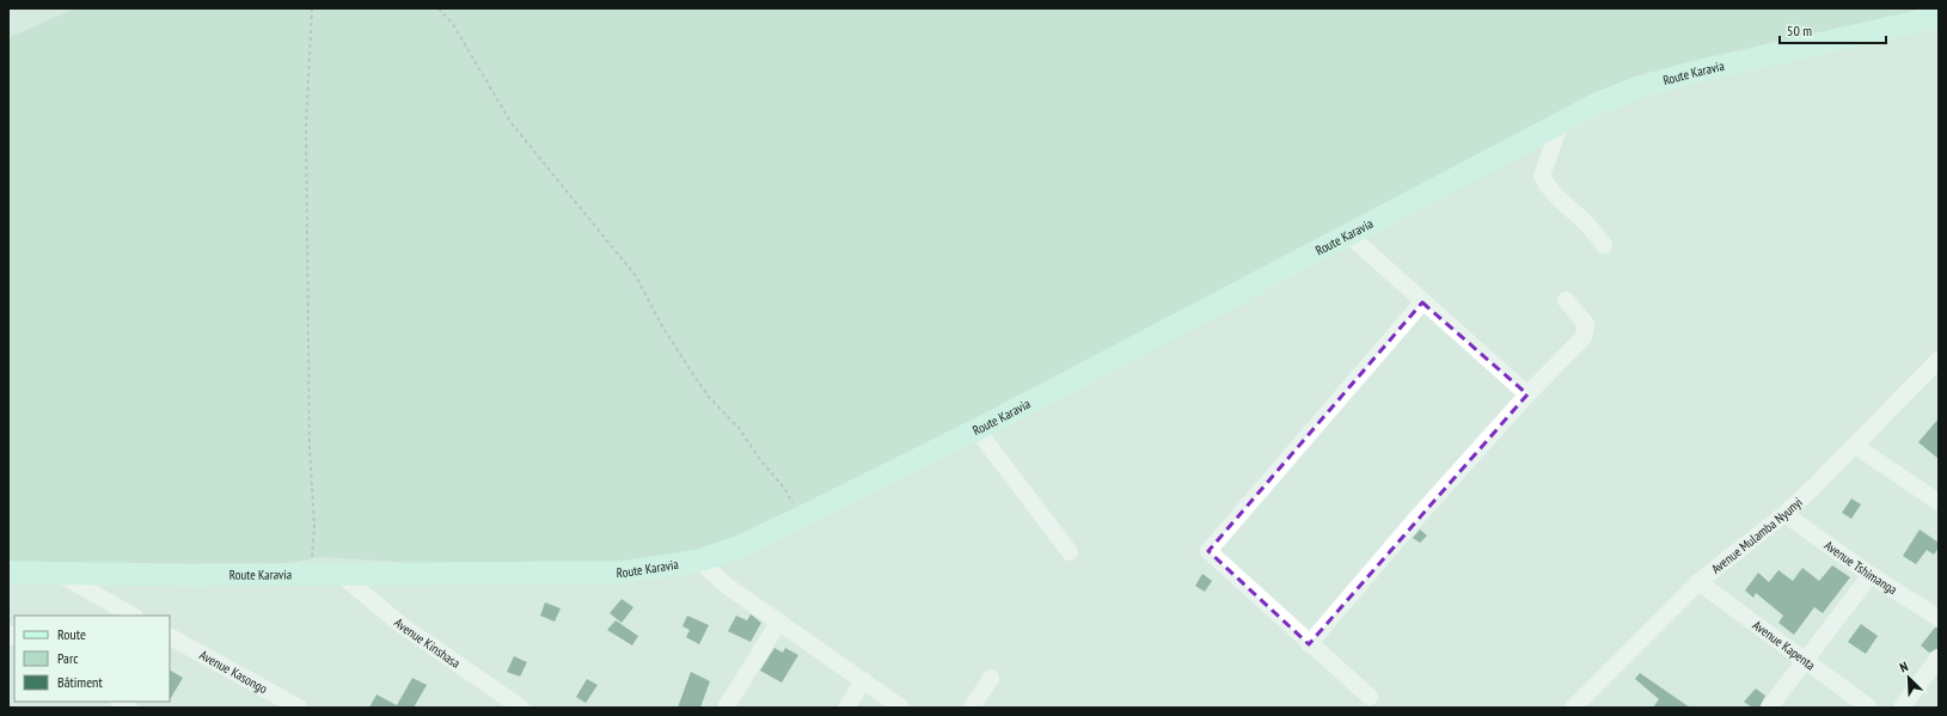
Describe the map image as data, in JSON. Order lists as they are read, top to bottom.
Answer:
{
  "streets": {
    "street": [
      "Route Karavia",
      "Avenue Mulamba Nyunyi",
      "Avenue Tshimanga",
      "Avenue Kinshasa",
      "Avenue Kapenta",
      "Avenue Kasongo"
    ]
  },
  "crossings": [
    ["Route Karavia", "Avenue Kinshasa"],
    ["Avenue Mulamba Nyunyi", "Avenue Tshimanga"],
    ["Avenue Mulamba Nyunyi", "Avenue Kapenta"]
  ],
  "legend": ["Route", "Parc", "Bâtiment"],
  "scale_bar": "50 m",
  "north": "top left"
}
